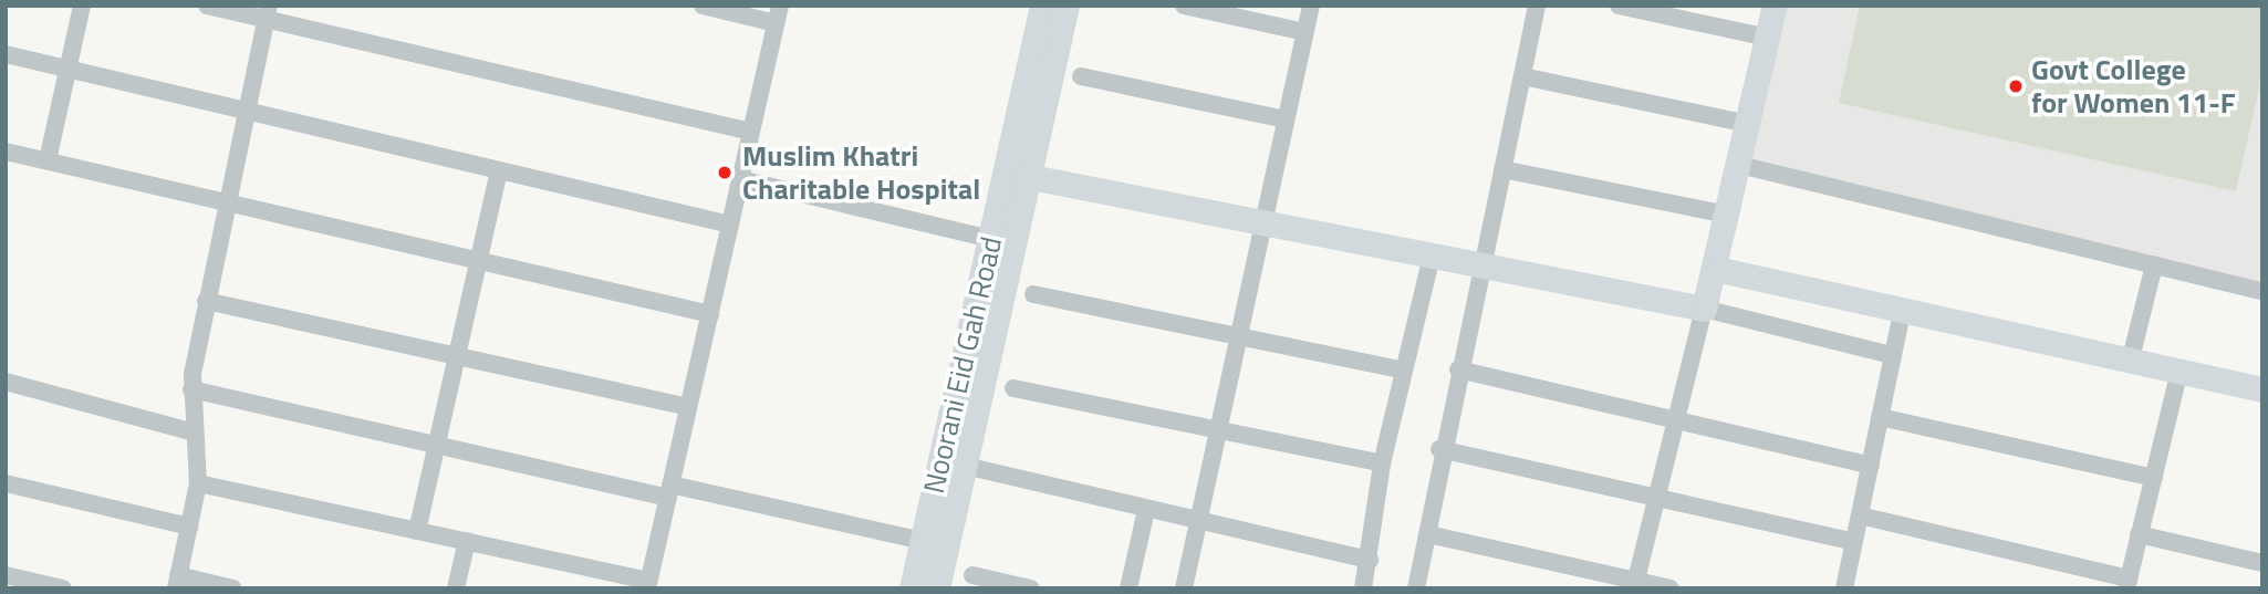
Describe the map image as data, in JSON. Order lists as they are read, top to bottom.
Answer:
{
  "streets": {
    "street": ["Noorani Eid Gah Road"]
  },
  "places": ["Govt College for Women 11-F", "Muslim Khatri Charitable Hospital"]
}
